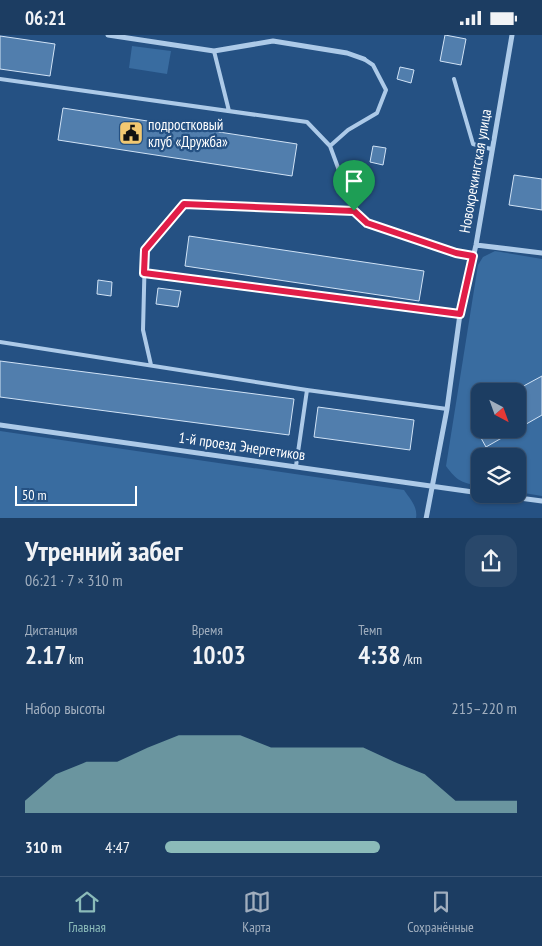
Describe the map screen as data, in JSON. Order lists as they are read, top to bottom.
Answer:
{
  "streets": {
    "street": ["Новокрекингская улица", "1-й проезд Энергетиков"]
  },
  "crossings": [
    ["Новокрекингская улица", "1-й проезд Энергетиков"]
  ],
  "places": {
    "public building": ["подростковый клуб «Дружба»"]
  },
  "scale_bar": "50 m",
  "north": "bottom right",
  "page": {
    "status": "06:21",
    "scale": "50 m",
    "heading": ["Утренний забег", "06:21 · 7 × 310 m"],
    "stats": [
      ["Дистанция", "2.17 km"],
      ["Время", "10:03"],
      ["Темп", "4:38 /km"]
    ],
    "chart": ["Набор высоты", "215–220 m"],
    "list": [
      {
        "name": "310 m",
        "note": "4:47"
      }
    ],
    "tabs": ["Главная", "Карта", "Сохранённые"]
  }
}
